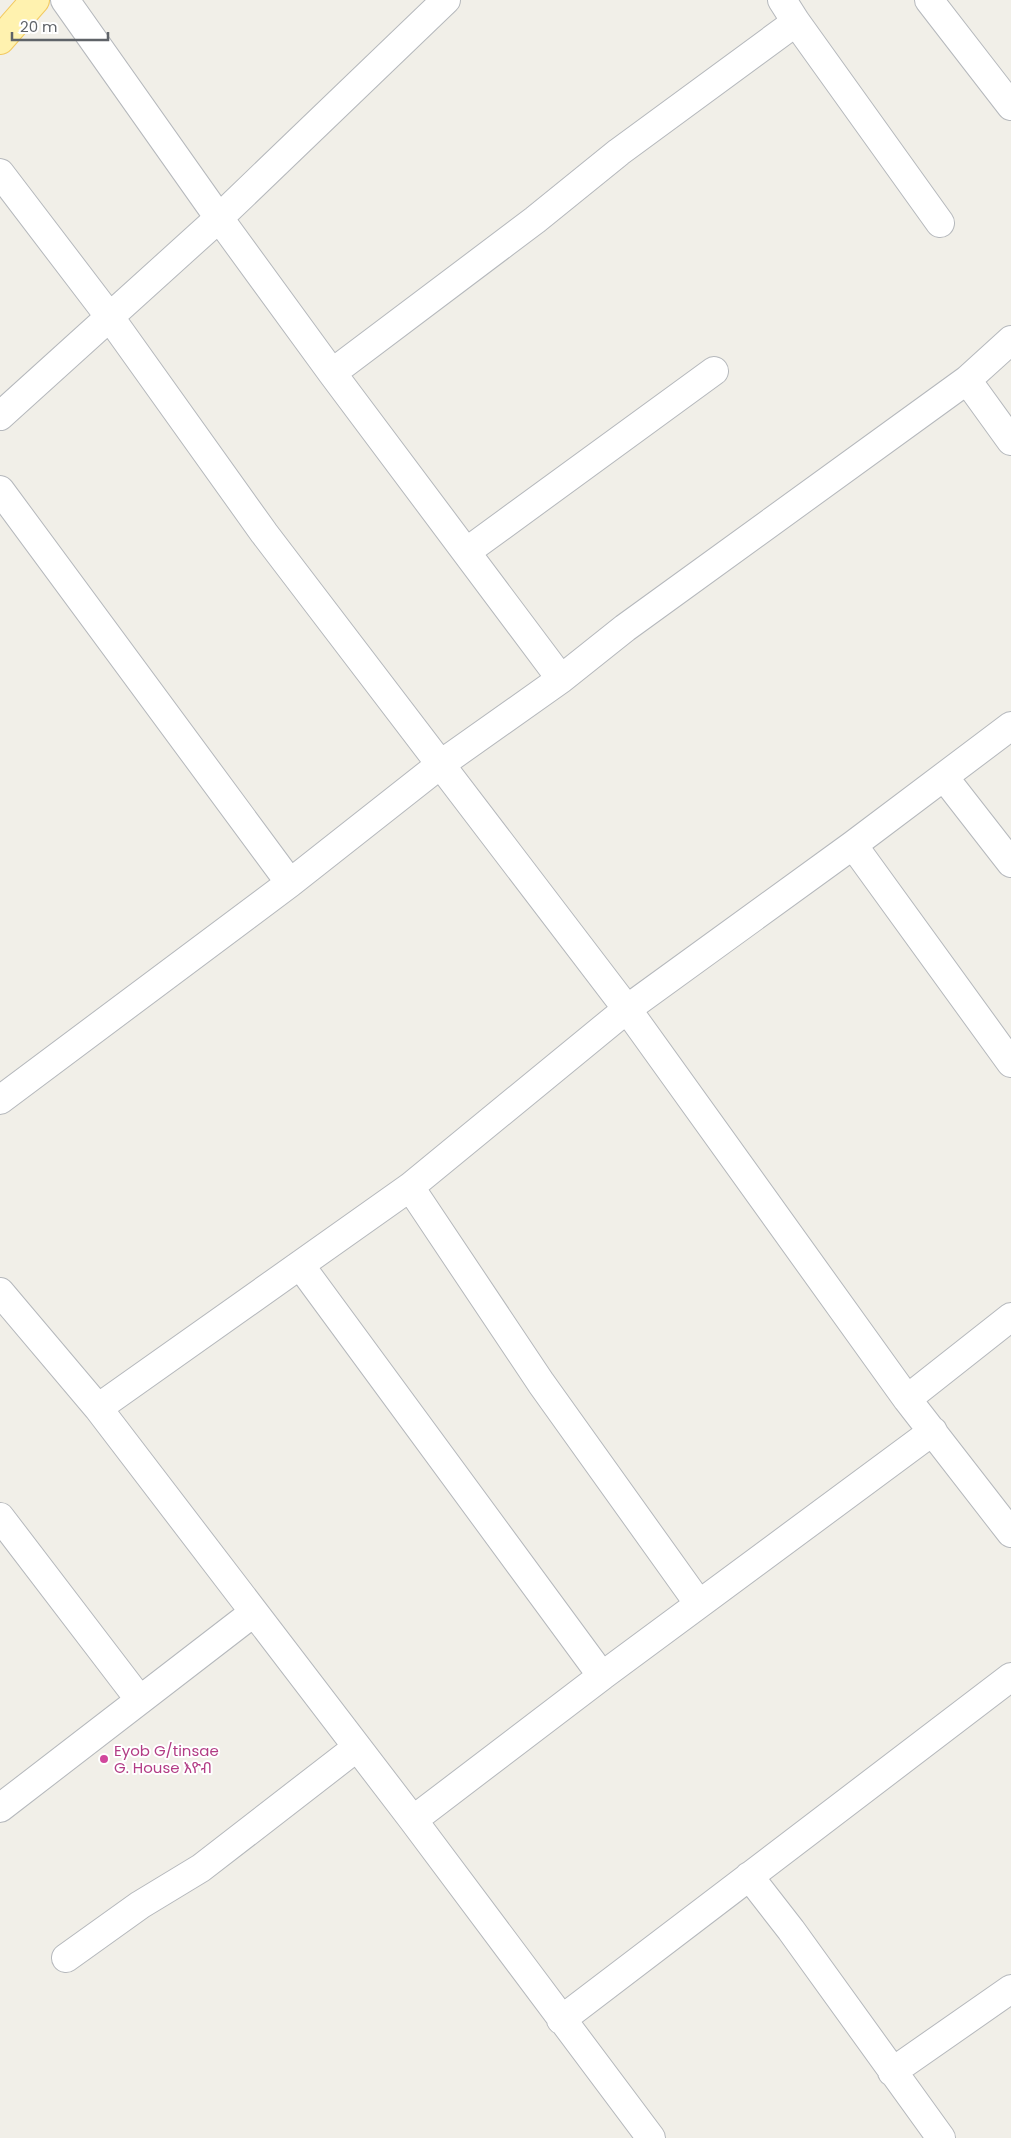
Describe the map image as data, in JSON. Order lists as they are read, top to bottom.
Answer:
{
  "places": ["Eyob G/tinsae G. House እዮብ"],
  "scale_bar": "20 m"
}
